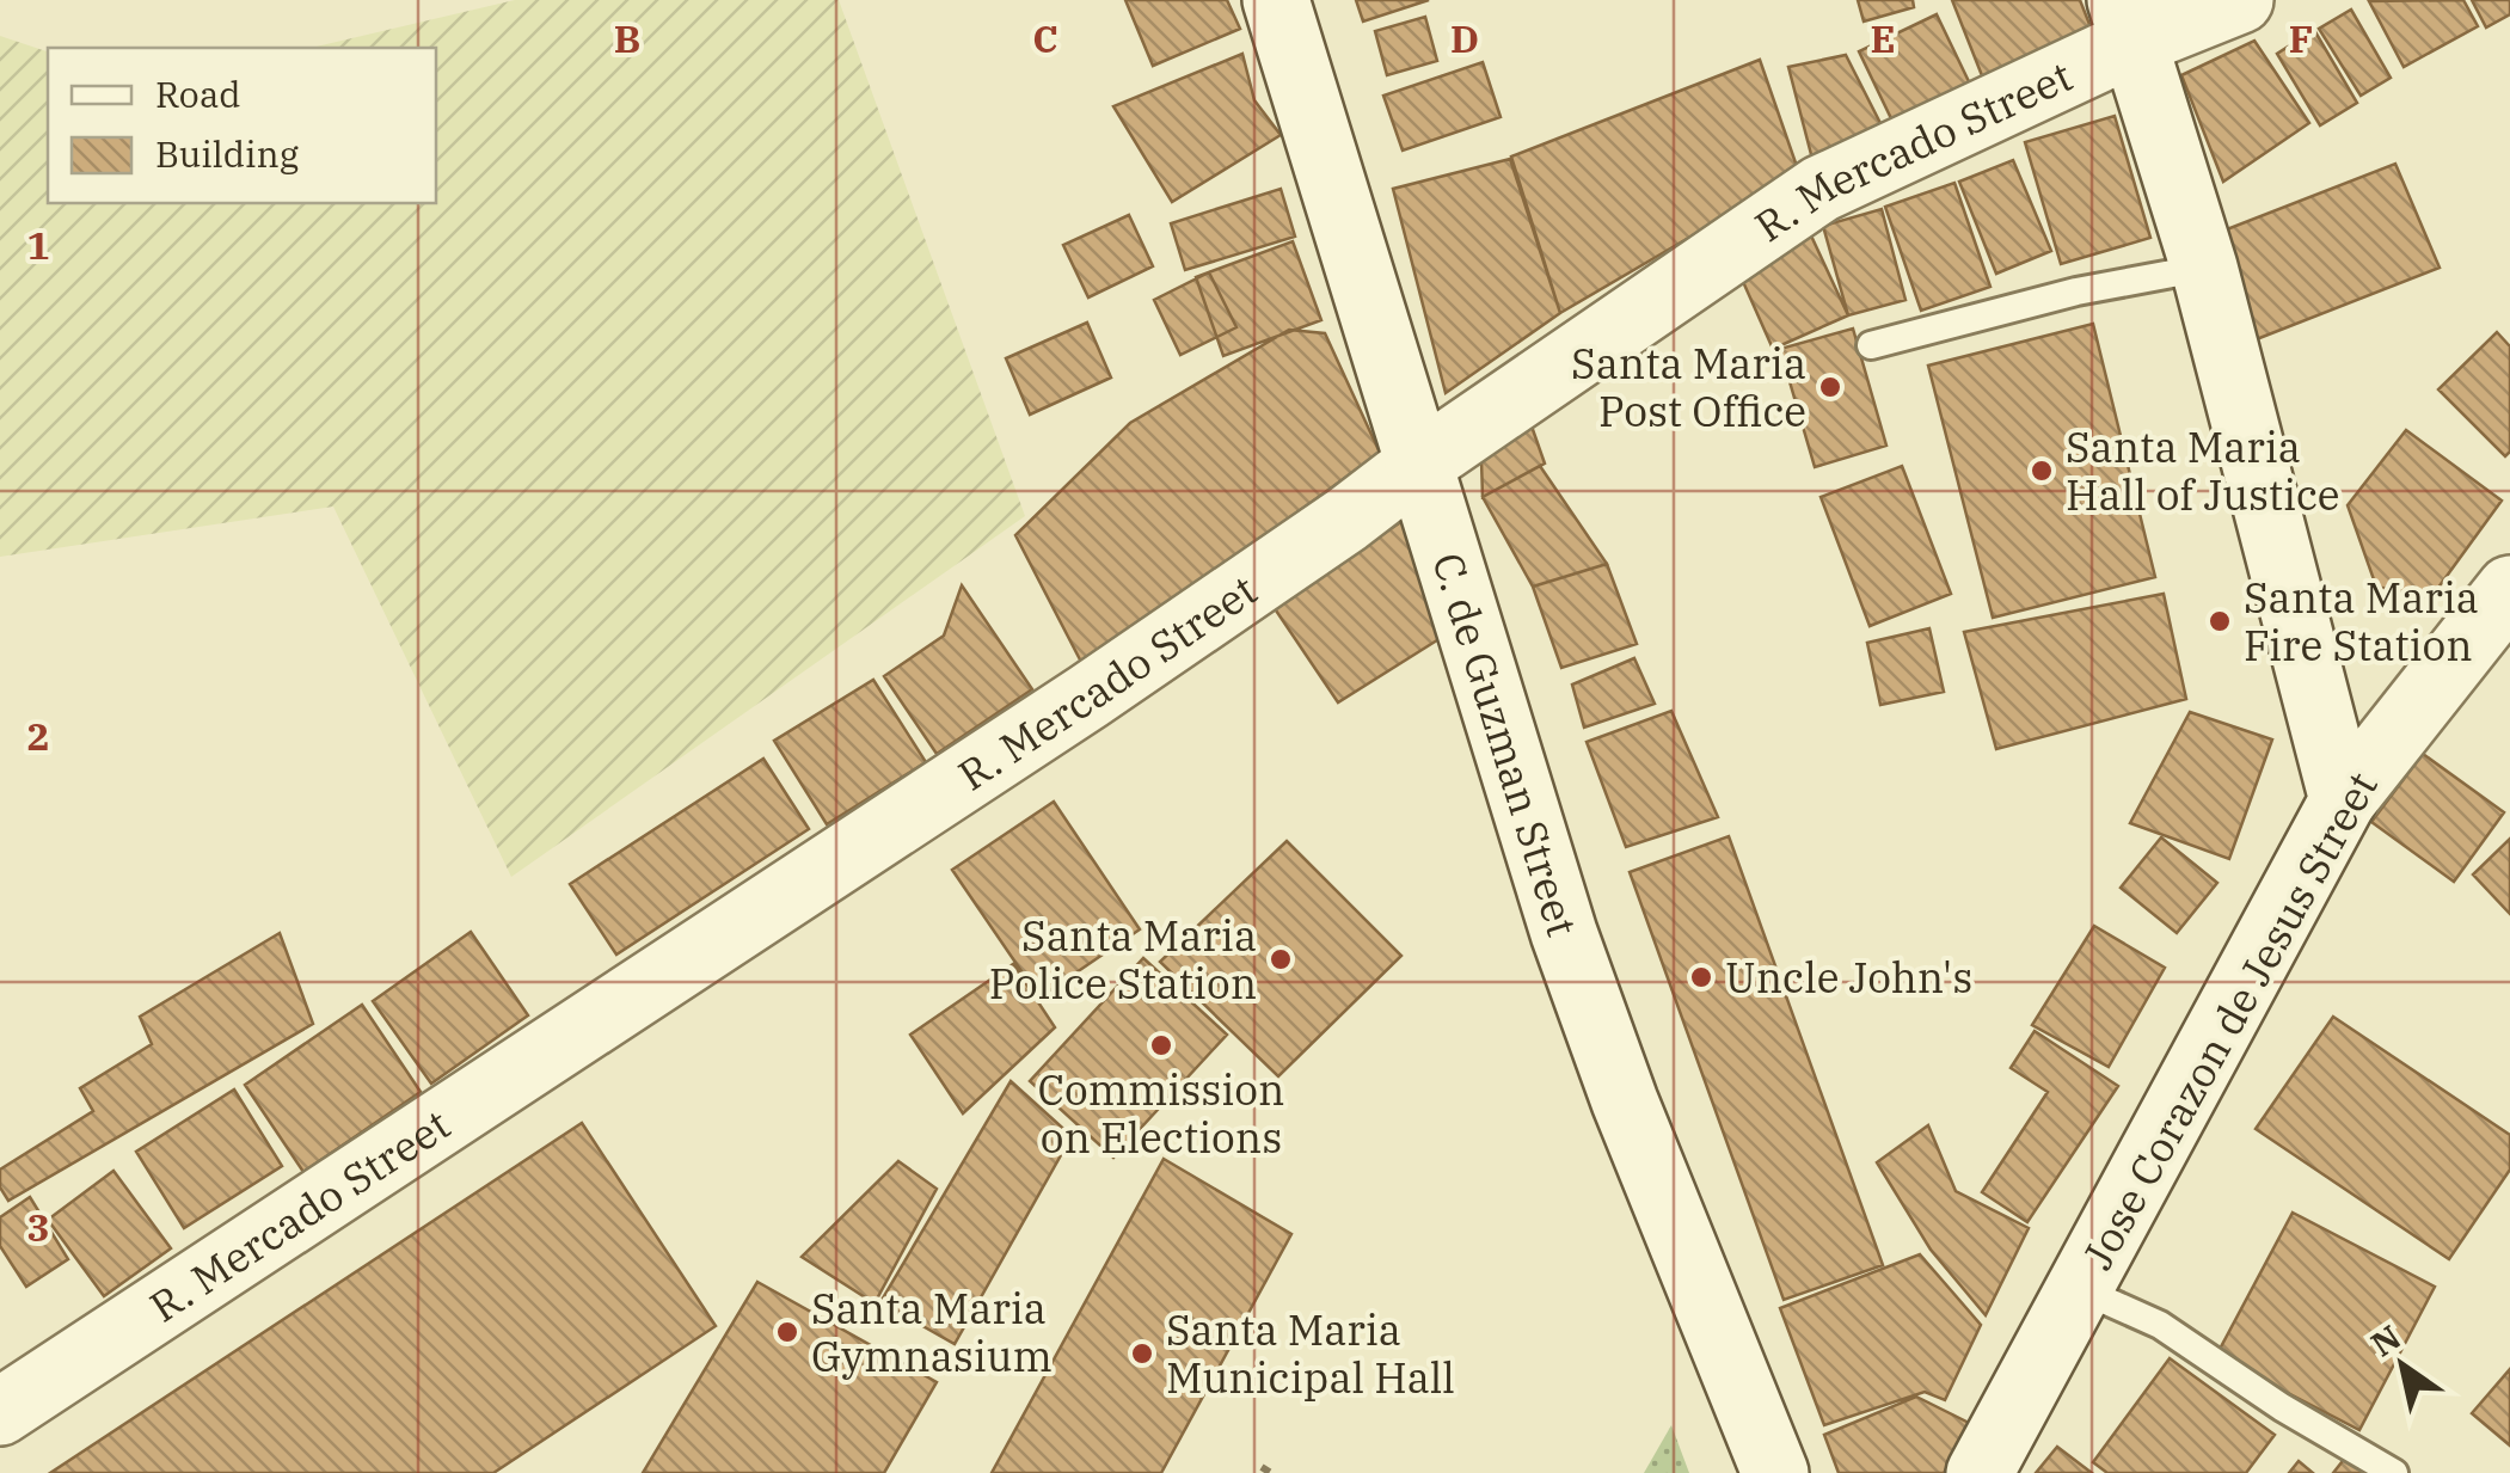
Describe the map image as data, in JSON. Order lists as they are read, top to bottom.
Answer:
{
  "streets": {
    "main road": ["R. Mercado Street", "C. de Guzman Street", "Jose Corazon de Jesus Street"]
  },
  "crossings": [
    ["R. Mercado Street", "C. de Guzman Street"]
  ],
  "places": [
    "Santa Maria Post Office",
    "Santa Maria Hall of Justice",
    "Santa Maria Fire Station",
    "Santa Maria Police Station",
    "Uncle John's",
    "Commission on Elections",
    "Santa Maria Gymnasium",
    "Santa Maria Municipal Hall"
  ],
  "legend": ["Road", "Building"],
  "north": "top left",
  "grid": {
    "columns": [
      "B",
      "C",
      "D",
      "E",
      "F"
    ],
    "rows": ["1", "2", "3"]
  }
}
